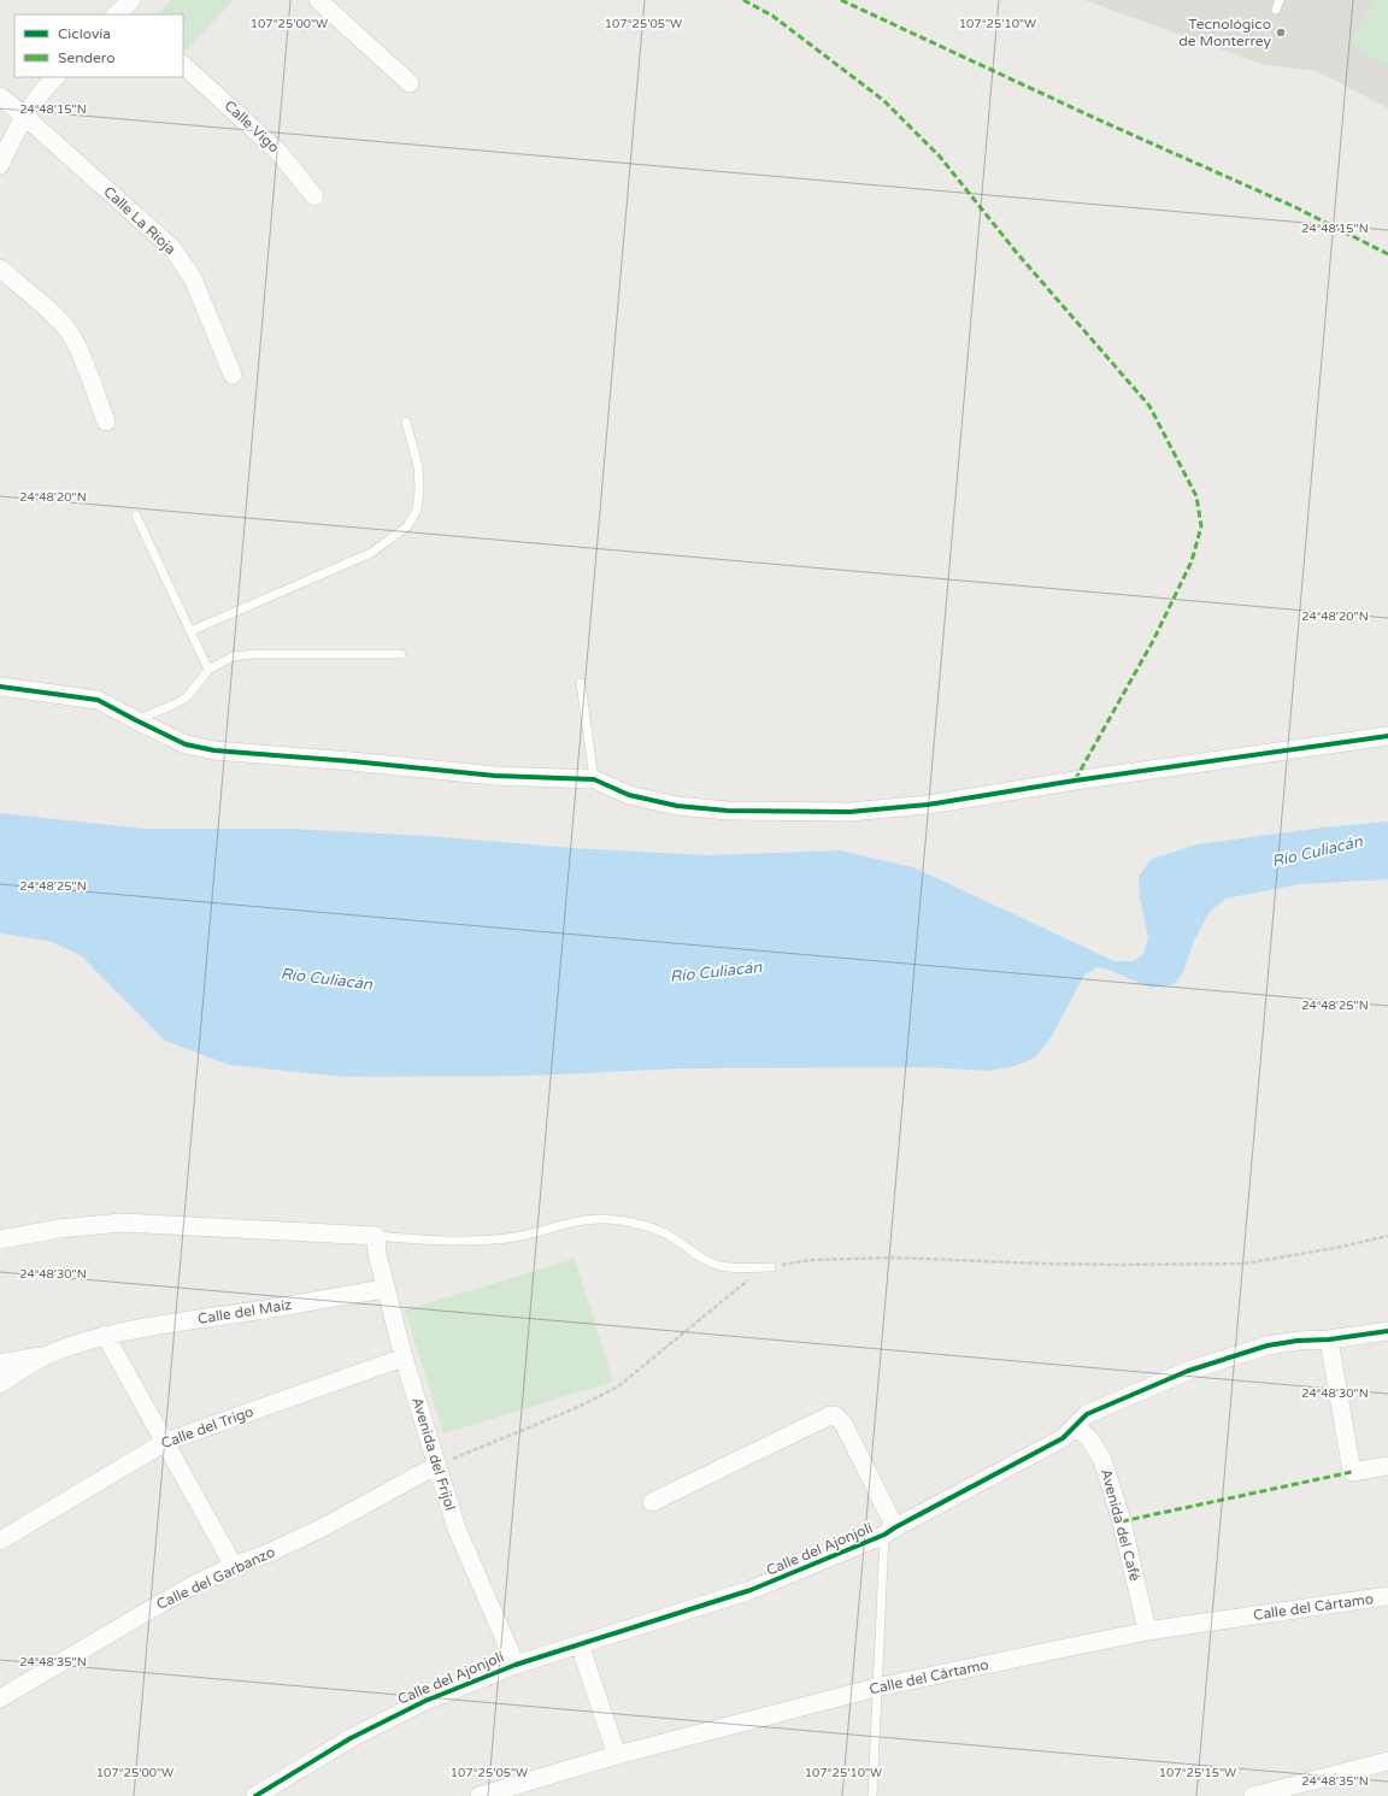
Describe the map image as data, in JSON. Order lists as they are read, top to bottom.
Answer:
{
  "streets": {
    "street": [
      "Calle Vigo",
      "Calle La Rioja",
      "Calle del Maíz",
      "Calle del Trigo",
      "Avenida del Frijol",
      "Avenida del Café",
      "Calle del Ajonjolí",
      "Calle del Garbanzo",
      "Calle del Cártamo"
    ]
  },
  "crossings": [
    ["Calle del Maíz", "Avenida del Frijol"],
    ["Calle del Trigo", "Avenida del Frijol"],
    ["Avenida del Frijol", "Calle del Ajonjolí"],
    ["Avenida del Frijol", "Calle del Garbanzo"],
    ["Avenida del Café", "Calle del Ajonjolí"],
    ["Avenida del Café", "Calle del Cártamo"]
  ],
  "water": ["Río Culiacán"],
  "places": ["Tecnológico de Monterrey"],
  "legend": ["Ciclovía", "Sendero"],
  "coordinates": [
    "107°25'00\"W",
    "107°25'05\"W",
    "107°25'10\"W",
    "24°48'15\"N",
    "24°48'20\"N",
    "24°48'25\"N",
    "24°48'30\"N",
    "24°48'35\"N",
    "107°25'15\"W"
  ]
}
